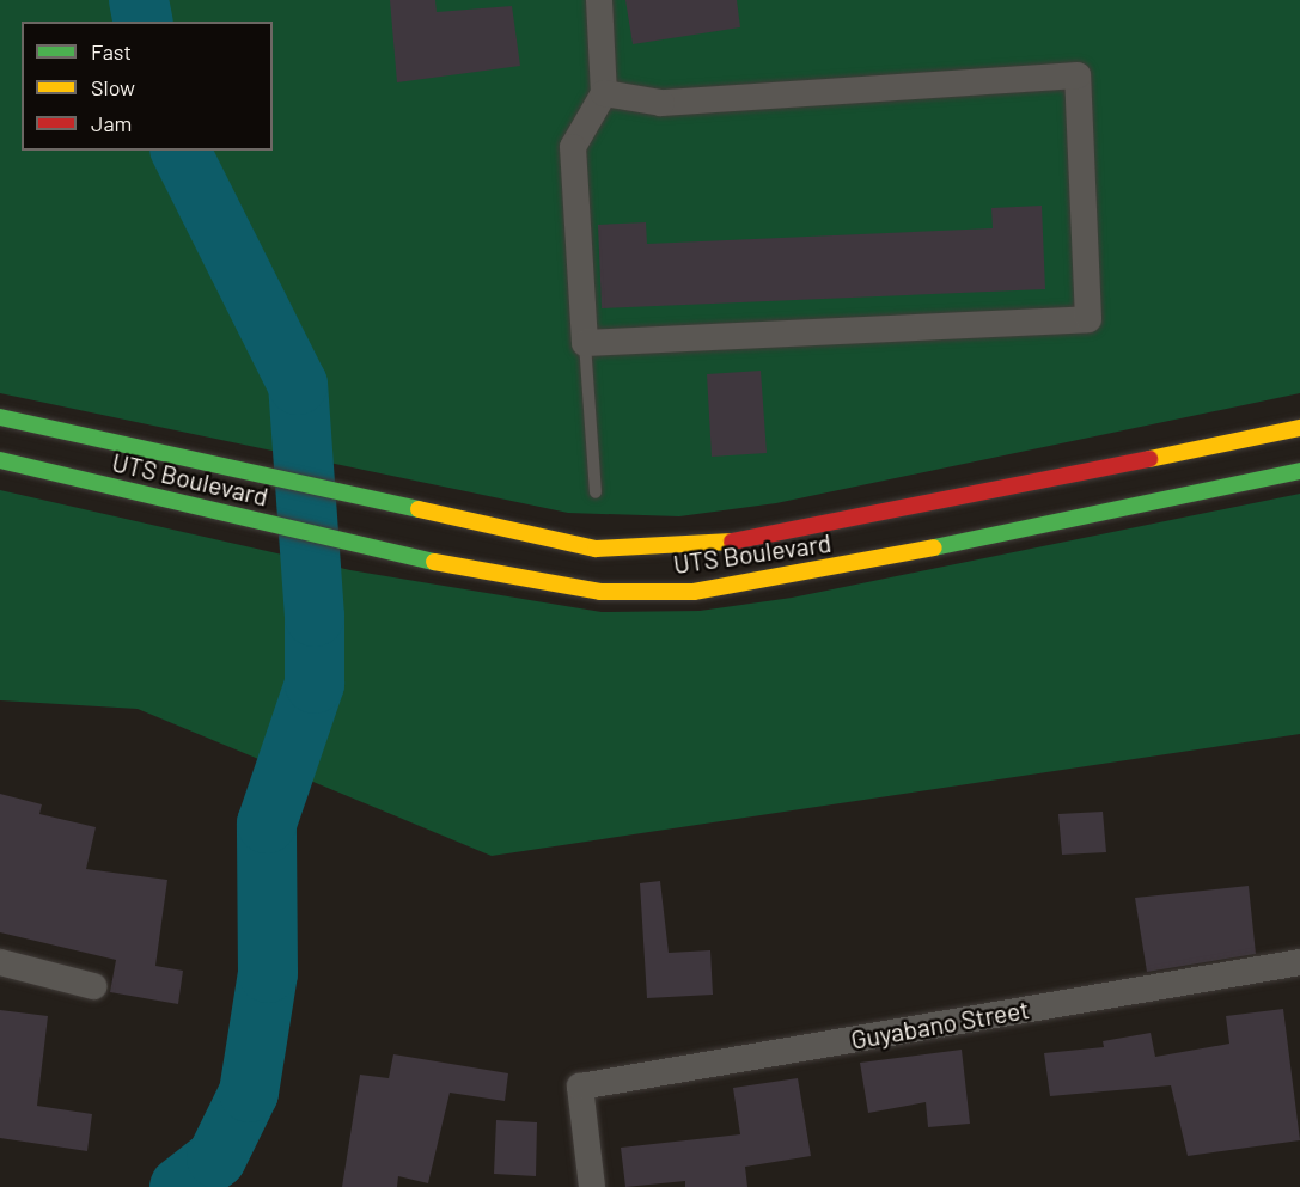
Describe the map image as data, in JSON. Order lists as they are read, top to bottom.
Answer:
{
  "streets": {
    "main road": ["UTS Boulevard"],
    "street": ["Guyabano Street"]
  },
  "legend": ["Fast", "Slow", "Jam"]
}
